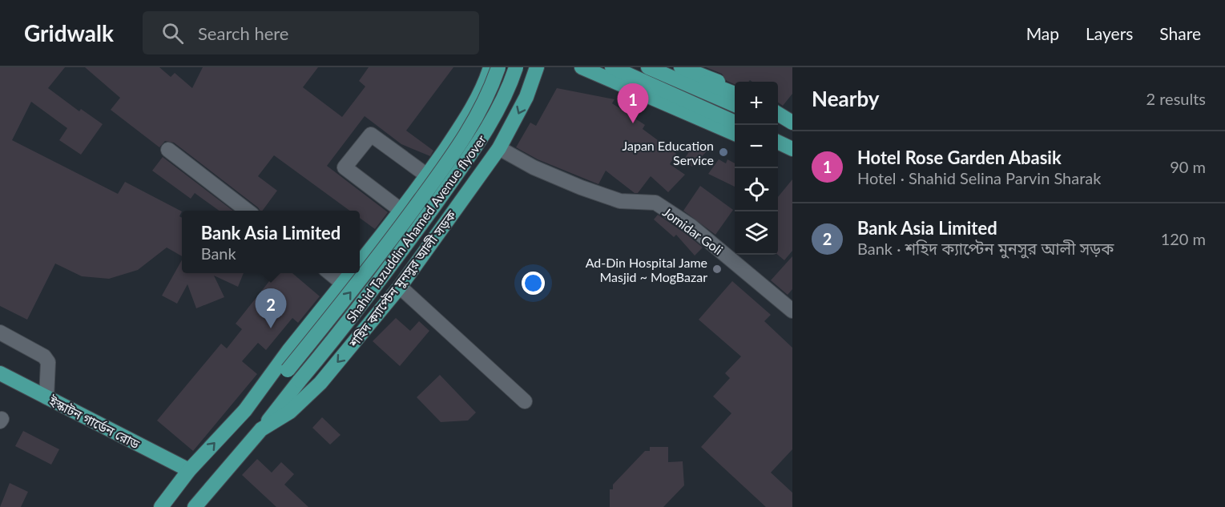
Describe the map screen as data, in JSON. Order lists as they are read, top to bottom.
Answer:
{
  "streets": {
    "main road": ["Shahid Tazuddin Ahamed Avenue flyover", "শহিদ ক্যাপ্টেন মুনসুর আলী সড়ক", "ইস্কাটন গার্ডেন রোড"],
    "street": ["Jomidar Goli"]
  },
  "crossings": [
    ["Shahid Tazuddin Ahamed Avenue flyover", "শহিদ ক্যাপ্টেন মুনসুর আলী সড়ক"],
    ["Jomidar Goli", "শহিদ ক্যাপ্টেন মুনসুর আলী সড়ক"]
  ],
  "places": ["Japan Education Service", "Ad-Din Hospital Jame Masjid ~ MogBazar"],
  "page": {
    "header": "Gridwalk",
    "search": "Search here",
    "nav": ["Map", "Layers", "Share"],
    "heading": ["Nearby", "2 results"],
    "map_buttons": ["+", "−"],
    "pins": ["1", "2"],
    "list": [
      {
        "mark": "1",
        "name": "Hotel Rose Garden Abasik",
        "note": "Hotel · Shahid Selina Parvin Sharak",
        "value": "90 m"
      },
      {
        "mark": "2",
        "name": "Bank Asia Limited",
        "note": "Bank · শহিদ ক্যাপ্টেন মুনসুর আলী সড়ক",
        "value": "120 m"
      }
    ],
    "popup": ["Bank Asia Limited", "Bank"]
  }
}
